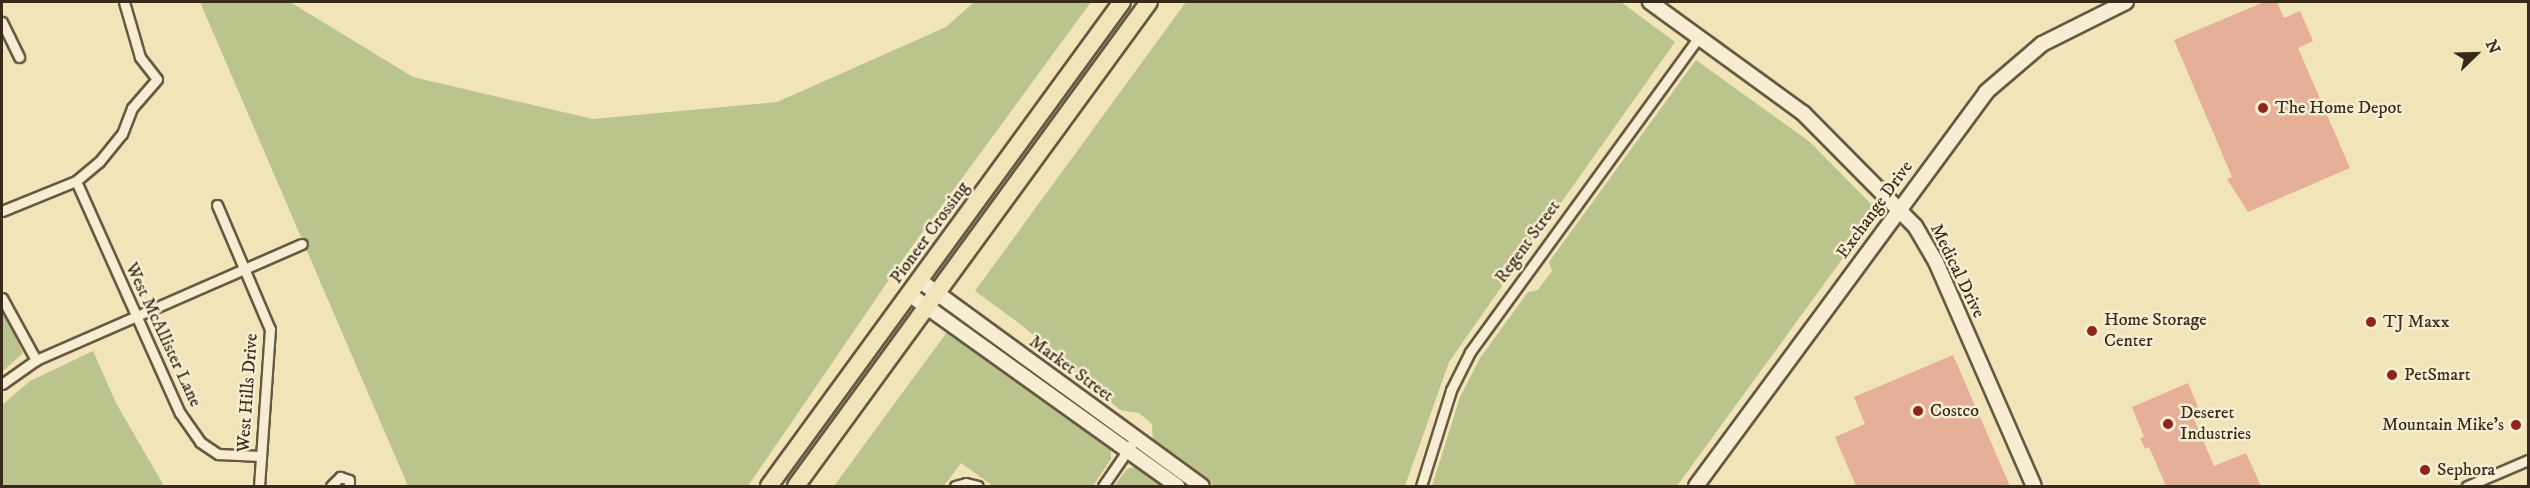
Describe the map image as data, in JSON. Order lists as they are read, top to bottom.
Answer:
{
  "streets": {
    "highway": ["Pioneer Crossing"],
    "street": [
      "Exchange Drive",
      "Regent Street",
      "Medical Drive",
      "West McAllister Lane",
      "Market Street",
      "West Hills Drive"
    ]
  },
  "crossings": [
    ["Exchange Drive", "Medical Drive"],
    ["Pioneer Crossing", "Market Street"],
    ["Regent Street", "Medical Drive"],
    ["West McAllister Lane", "West Hills Drive"]
  ],
  "places": [
    "The Home Depot",
    "TJ Maxx",
    "Home Storage Center",
    "PetSmart",
    "Costco",
    "Deseret Industries",
    "Mountain Mike's",
    "Sephora"
  ],
  "north": "top right"
}
